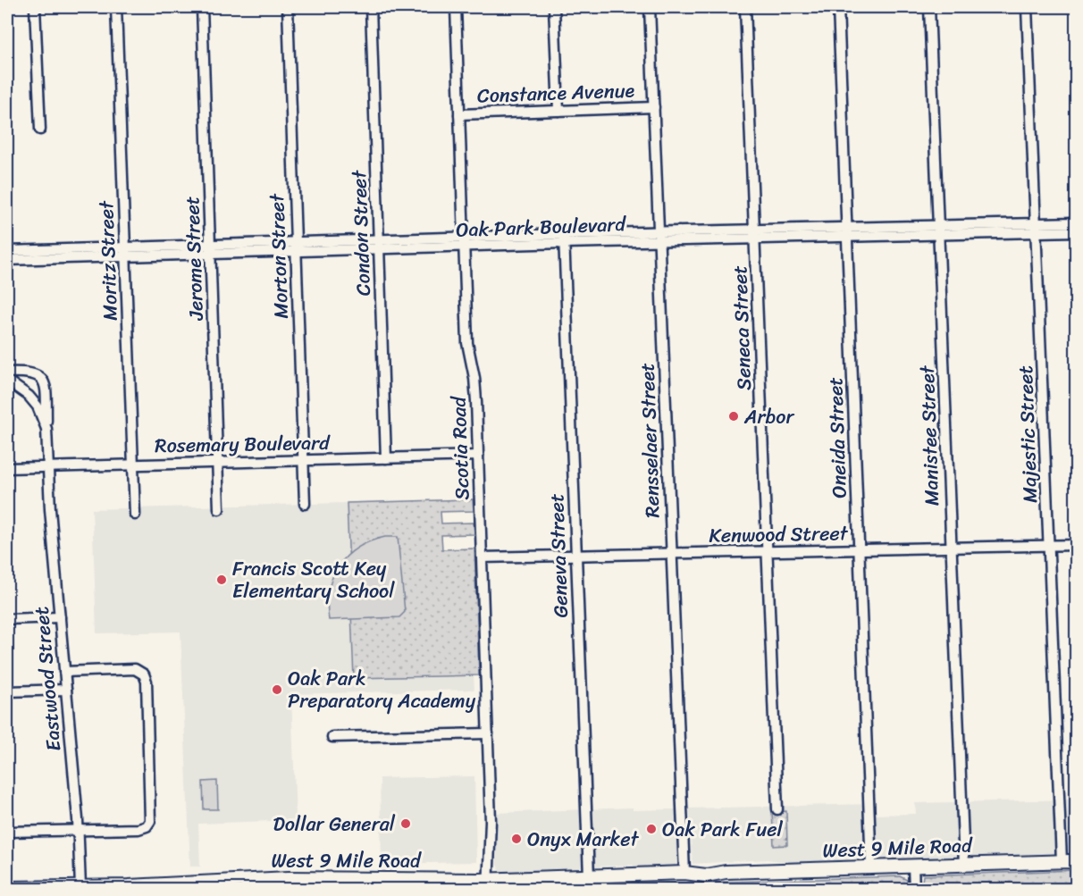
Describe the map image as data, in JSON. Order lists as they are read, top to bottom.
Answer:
{
  "streets": {
    "main road": ["West 9 Mile Road"],
    "street": [
      "Constance Avenue",
      "Oak Park Boulevard",
      "Condon Street",
      "Morton Street",
      "Jerome Street",
      "Moritz Street",
      "Seneca Street",
      "Majestic Street",
      "Manistee Street",
      "Oneida Street",
      "Rensselaer Street",
      "Rosemary Boulevard",
      "Scotia Road",
      "Kenwood Street",
      "Geneva Street",
      "Eastwood Street"
    ]
  },
  "crossings": [
    ["Constance Avenue", "Rensselaer Street"],
    ["Constance Avenue", "Scotia Road"],
    ["Oak Park Boulevard", "Condon Street"],
    ["Oak Park Boulevard", "Morton Street"],
    ["Oak Park Boulevard", "Jerome Street"],
    ["Oak Park Boulevard", "Moritz Street"],
    ["Oak Park Boulevard", "Seneca Street"],
    ["Oak Park Boulevard", "Majestic Street"],
    ["Oak Park Boulevard", "Manistee Street"],
    ["Oak Park Boulevard", "Oneida Street"],
    ["Oak Park Boulevard", "Rensselaer Street"],
    ["Oak Park Boulevard", "Scotia Road"],
    ["Oak Park Boulevard", "Geneva Street"],
    ["Condon Street", "Rosemary Boulevard"],
    ["Morton Street", "Rosemary Boulevard"],
    ["Jerome Street", "Rosemary Boulevard"],
    ["Moritz Street", "Rosemary Boulevard"],
    ["Seneca Street", "Kenwood Street"],
    ["Majestic Street", "Kenwood Street"],
    ["Majestic Street", "West 9 Mile Road"],
    ["Manistee Street", "Kenwood Street"],
    ["Manistee Street", "West 9 Mile Road"],
    ["Oneida Street", "Kenwood Street"],
    ["Oneida Street", "West 9 Mile Road"],
    ["Rensselaer Street", "Kenwood Street"],
    ["Rensselaer Street", "West 9 Mile Road"],
    ["Rosemary Boulevard", "Scotia Road"],
    ["Rosemary Boulevard", "Eastwood Street"],
    ["Scotia Road", "Kenwood Street"],
    ["Scotia Road", "West 9 Mile Road"],
    ["Kenwood Street", "Geneva Street"],
    ["Geneva Street", "West 9 Mile Road"],
    ["Eastwood Street", "West 9 Mile Road"]
  ],
  "places": [
    "Arbor",
    "Francis Scott Key Elementary School",
    "Oak Park Preparatory Academy",
    "Dollar General",
    "Oak Park Fuel",
    "Onyx Market"
  ]
}
